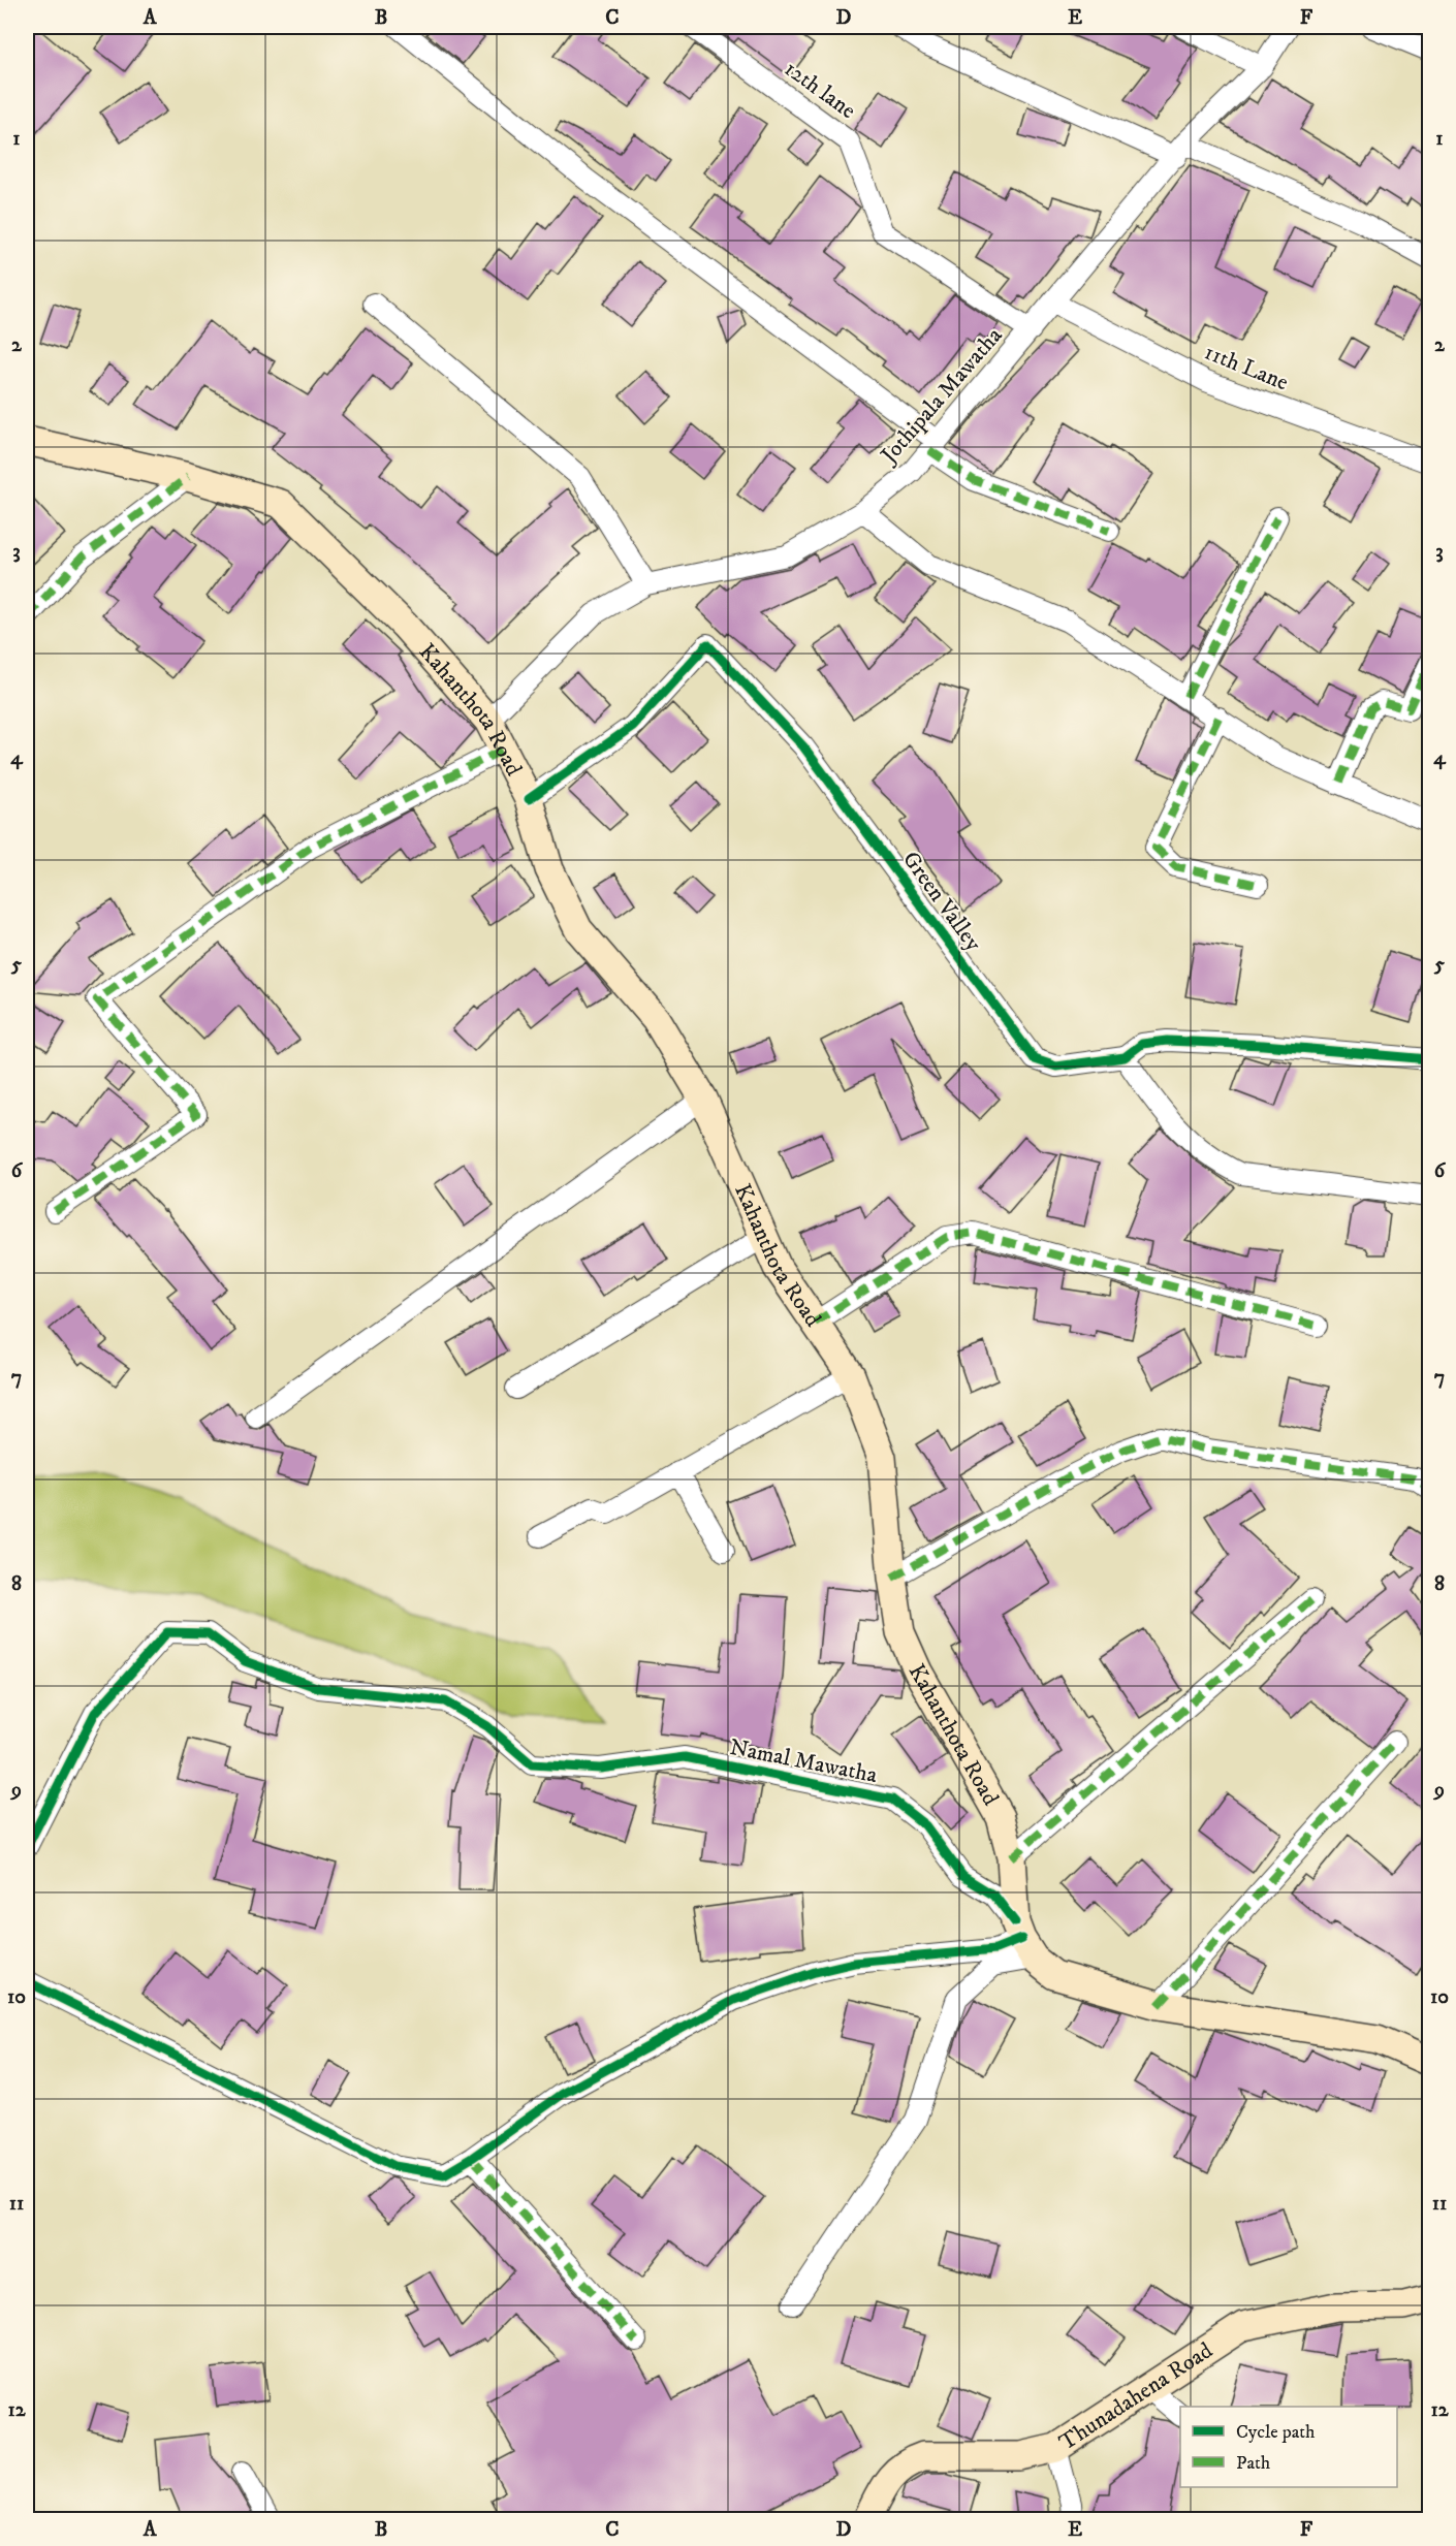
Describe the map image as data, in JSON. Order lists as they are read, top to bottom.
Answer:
{
  "streets": {
    "main road": ["Kahanthota Road", "Thunadahena Road"],
    "street": [
      "12th lane",
      "11th Lane",
      "Jothipala Mawatha",
      "Green Valley",
      "Namal Mawatha"
    ]
  },
  "crossings": [
    ["12th lane", "Jothipala Mawatha"],
    ["11th Lane", "Jothipala Mawatha"],
    ["Jothipala Mawatha", "Kahanthota Road"],
    ["Kahanthota Road", "Green Valley"],
    ["Kahanthota Road", "Namal Mawatha"]
  ],
  "legend": ["Cycle path", "Path"],
  "grid": {
    "columns": [
      "A",
      "B",
      "C",
      "D",
      "E",
      "F"
    ],
    "rows": [
      "1",
      "2",
      "3",
      "4",
      "5",
      "6",
      "7",
      "8",
      "9",
      "10",
      "11",
      "12"
    ]
  }
}
